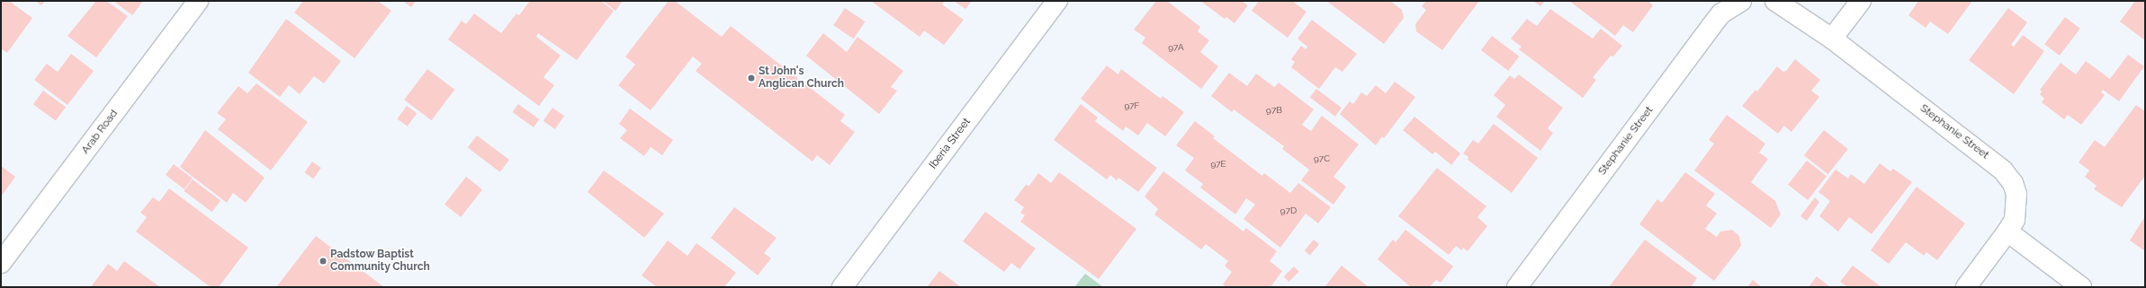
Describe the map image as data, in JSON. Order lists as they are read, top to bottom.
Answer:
{
  "streets": {
    "street": ["Arab Road", "Stephanie Street", "Iberia Street"]
  },
  "places": ["St John's Anglican Church", "Padstow Baptist Community Church"],
  "house_numbers": [
    "97A",
    "97F",
    "97B",
    "97C",
    "97E",
    "97D"
  ]
}
